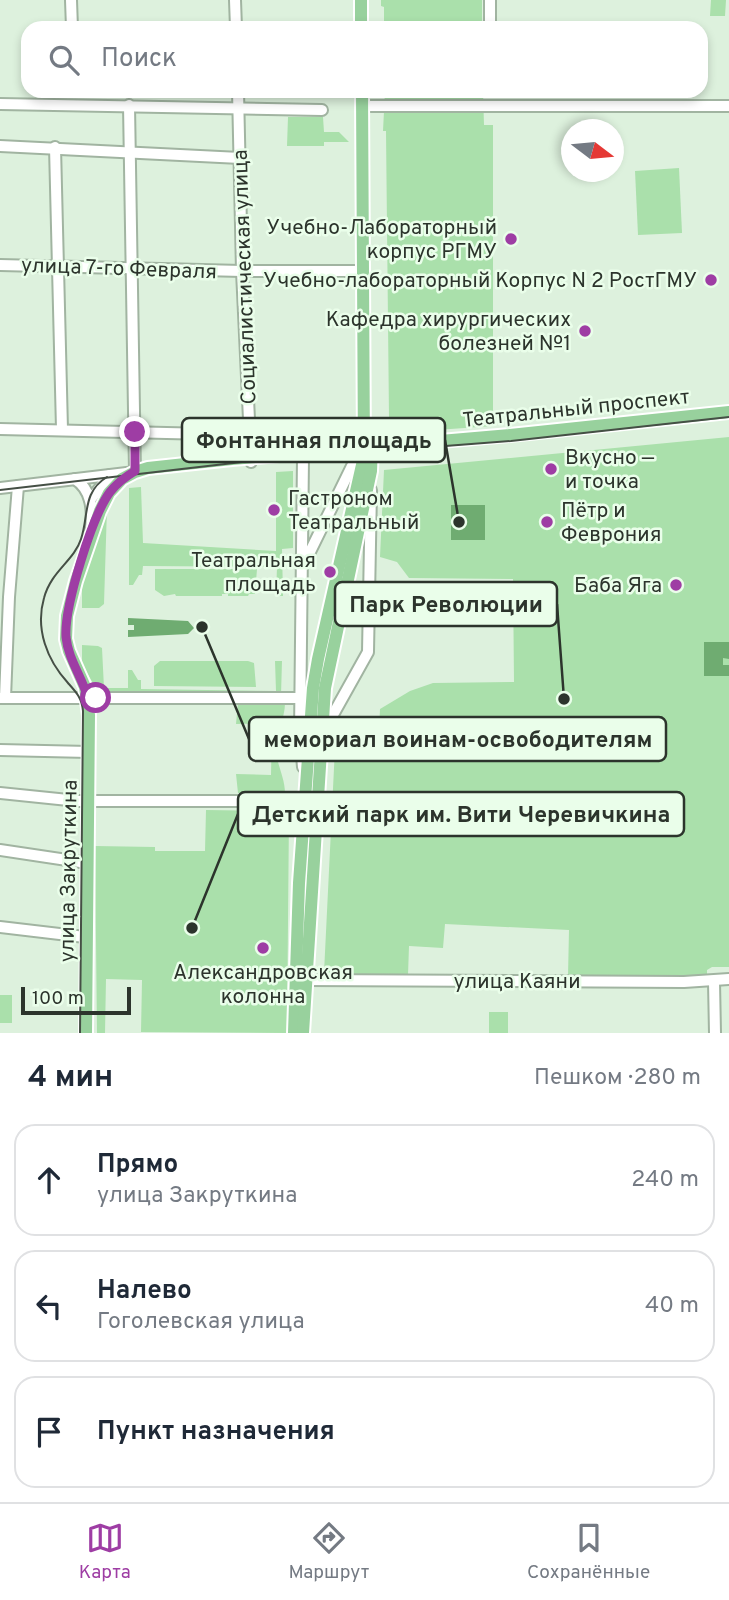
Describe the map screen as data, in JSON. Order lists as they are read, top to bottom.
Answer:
{
  "streets": {
    "main road": ["Театральный проспект", "улица Закруткина"],
    "street": ["улица 7-го Февраля", "Социалистическая улица", "улица Каяни"]
  },
  "crossings": [
    ["улица 7-го Февраля", "Социалистическая улица"],
    ["Социалистическая улица", "Театральный проспект"],
    ["Театральный проспект", "улица Закруткина"]
  ],
  "places": [
    "Учебно-Лабораторный корпус РГМУ",
    "Учебно-лабораторный Корпус N 2 РостГМУ",
    "Кафедра хирургических болезней №1",
    "Вкусно — и точка",
    "Гастроном Театральный",
    "Фонтанная площадь",
    "Пётр и Феврония",
    "Театральная площадь",
    "Баба Яга",
    "мемориал воинам-освободителям",
    "Парк Революции",
    "Детский парк им. Вити Черевичкина",
    "Александровская колонна"
  ],
  "scale_bar": "100 m",
  "north": "right",
  "page": {
    "search": "Поиск",
    "scale": "100 m",
    "heading": ["4 мин", "Пешком · 280 m"],
    "list": [
      ["Прямо", "улица Закруткина", "240 m"],
      ["Налево", "Гоголевская улица", "40 m"],
      "Пункт назначения"
    ],
    "nav": ["Карта", "Маршрут", "Сохранённые"]
  }
}
